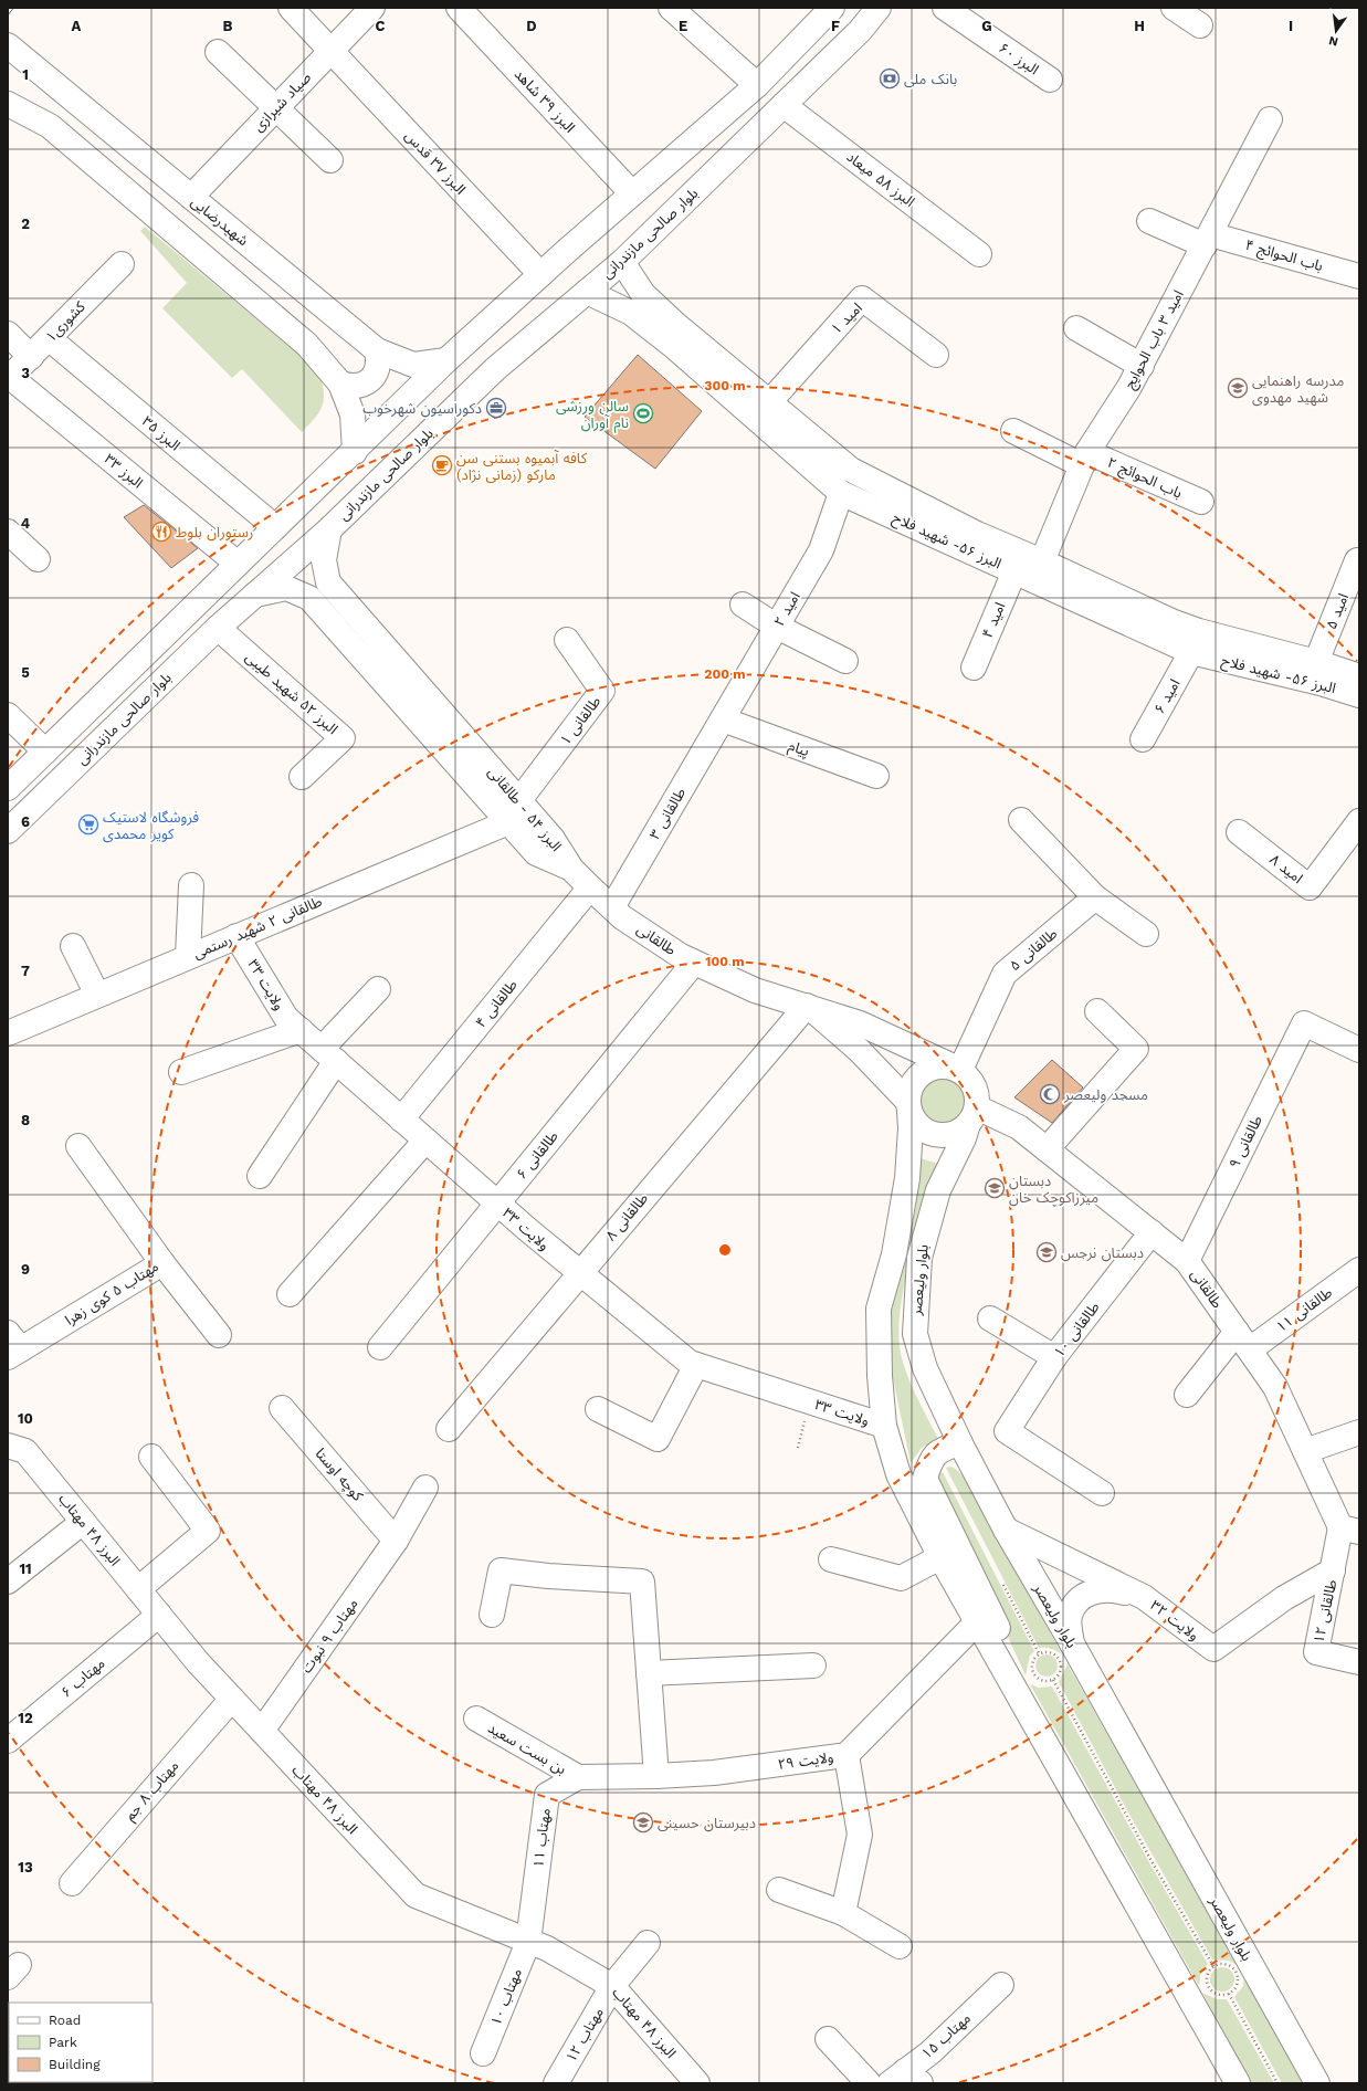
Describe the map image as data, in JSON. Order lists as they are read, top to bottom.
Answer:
{
  "streets": {
    "street": [
      "البرز ۶۰",
      "البرز ۳۹ شاهد",
      "صیاد شیرازی",
      "البرز ۳۷ قدس",
      "البرز ۵۸ میعاد",
      "شهیدرضایی",
      "بلوار صالحی مازندرانی",
      "باب الحوائج ۴",
      "امید ۱",
      "کشوری۱",
      "امید ۳ باب الحوایج",
      "البرز ۳۵",
      "البرز ۳۳",
      "باب الحوائج ۲",
      "البرز ۵۶- شهید فلاح",
      "امید ۲",
      "امید ۵",
      "امید ۴",
      "البرز ۵۲ شهید طیبی",
      "امید ۶",
      "طالقانی ۱",
      "پیام",
      "البرز ۵۴ - طالقانی",
      "طالقانی ۳",
      "امید ۸",
      "طالقانی ۲ شهید رستمی",
      "طالقانی",
      "طالقانی ۵",
      "ولایت ٣۳",
      "طالقانی ۴",
      "طالقانی ۹",
      "طالقانی ۶",
      "طالقانی ۸",
      "بلوار ولیعصر",
      "مهتاب ۵ کوی زهرا",
      "طالقانی ۱۱",
      "طالقانی ۱۰",
      "کوچه اوستا",
      "البرز ۴۸ مهتاب",
      "طالقانی ۱۲",
      "ولایت ۳۲",
      "مهتاب ۹ نبوت",
      "مهتاب ۶",
      "بن بست سعید",
      "ولایت ٢٩",
      "مهتاب ۸ جم",
      "مهتاب ۱۱",
      "مهتاب ۱۰",
      "مهتاب ۱۲",
      "مهتاب ۱۵"
    ]
  },
  "crossings": [
    ["صیاد شیرازی", "البرز ۳۷ قدس"],
    ["صیاد شیرازی", "شهیدرضایی"],
    ["البرز ۵۸ میعاد", "بلوار صالحی مازندرانی"],
    ["بلوار صالحی مازندرانی", "البرز ۵۶- شهید فلاح"],
    ["بلوار صالحی مازندرانی", "البرز ۵۲ شهید طیبی"],
    ["بلوار صالحی مازندرانی", "البرز ۵۴ - طالقانی"],
    ["باب الحوائج ۴", "امید ۳ باب الحوایج"],
    ["امید ۱", "البرز ۵۶- شهید فلاح"],
    ["کشوری۱", "البرز ۳۵"],
    ["کشوری۱", "البرز ۳۳"],
    ["امید ۳ باب الحوایج", "باب الحوائج ۲"],
    ["امید ۳ باب الحوایج", "البرز ۵۶- شهید فلاح"],
    ["البرز ۵۶- شهید فلاح", "امید ۲"],
    ["البرز ۵۶- شهید فلاح", "امید ۵"],
    ["البرز ۵۶- شهید فلاح", "امید ۴"],
    ["البرز ۵۶- شهید فلاح", "امید ۶"],
    ["امید ۲", "پیام"],
    ["امید ۲", "طالقانی ۳"],
    ["طالقانی ۱", "البرز ۵۴ - طالقانی"],
    ["پیام", "طالقانی ۳"],
    ["البرز ۵۴ - طالقانی", "طالقانی ۲ شهید رستمی"],
    ["البرز ۵۴ - طالقانی", "طالقانی"],
    ["طالقانی ۳", "طالقانی"],
    ["طالقانی ۲ شهید رستمی", "ولایت ٣۳"],
    ["طالقانی", "طالقانی ۵"],
    ["طالقانی", "طالقانی ۴"],
    ["طالقانی", "طالقانی ۹"],
    ["طالقانی", "طالقانی ۶"],
    ["طالقانی", "طالقانی ۸"],
    ["طالقانی", "بلوار ولیعصر"],
    ["طالقانی", "طالقانی ۱۱"],
    ["طالقانی", "طالقانی ۱۰"],
    ["طالقانی", "طالقانی ۱۲"],
    ["طالقانی ۵", "بلوار ولیعصر"],
    ["ولایت ٣۳", "طالقانی ۴"],
    ["ولایت ٣۳", "طالقانی ۶"],
    ["ولایت ٣۳", "طالقانی ۸"],
    ["ولایت ٣۳", "بلوار ولیعصر"],
    ["بلوار ولیعصر", "ولایت ۳۲"],
    ["بلوار ولیعصر", "ولایت ٢٩"],
    ["کوچه اوستا", "مهتاب ۹ نبوت"],
    ["البرز ۴۸ مهتاب", "مهتاب ۹ نبوت"],
    ["البرز ۴۸ مهتاب", "مهتاب ۶"],
    ["البرز ۴۸ مهتاب", "مهتاب ۸ جم"],
    ["البرز ۴۸ مهتاب", "مهتاب ۱۱"],
    ["البرز ۴۸ مهتاب", "مهتاب ۱۰"],
    ["البرز ۴۸ مهتاب", "مهتاب ۱۲"],
    ["طالقانی ۱۲", "ولایت ۳۲"],
    ["بن بست سعید", "مهتاب ۱۱"],
    ["ولایت ٢٩", "مهتاب ۱۱"],
    ["مهتاب ۱۱", "مهتاب ۱۰"]
  ],
  "places": {
    "bank": ["بانک ملی"],
    "school or university": [
      "مدرسه راهنمایی شهید مهدوی",
      "دبستان میرزاکوچک خان",
      "دبستان نرجس",
      "دبیرستان حسینی"
    ],
    "office": ["دکوراسیون شهرخوب"],
    "sports": ["سالن ورزشی نام آوران"],
    "cafe": ["کافه آبمیوه بستنی سن مارکو (زمانی نژاد)"],
    "restaurant": ["رستوران بلوط"],
    "supermarket": ["فروشگاه لاستیک کویر محمدی"],
    "mosque": ["مسجد ولیعصر"]
  },
  "legend": ["Road", "Park", "Building"],
  "north": "bottom",
  "grid": {
    "columns": [
      "A",
      "B",
      "C",
      "D",
      "E",
      "F",
      "G",
      "H",
      "I"
    ],
    "rows": [
      "1",
      "2",
      "3",
      "4",
      "5",
      "6",
      "7",
      "8",
      "9",
      "10",
      "11",
      "12",
      "13"
    ]
  },
  "rings": ["300 m", "200 m", "100 m"]
}
